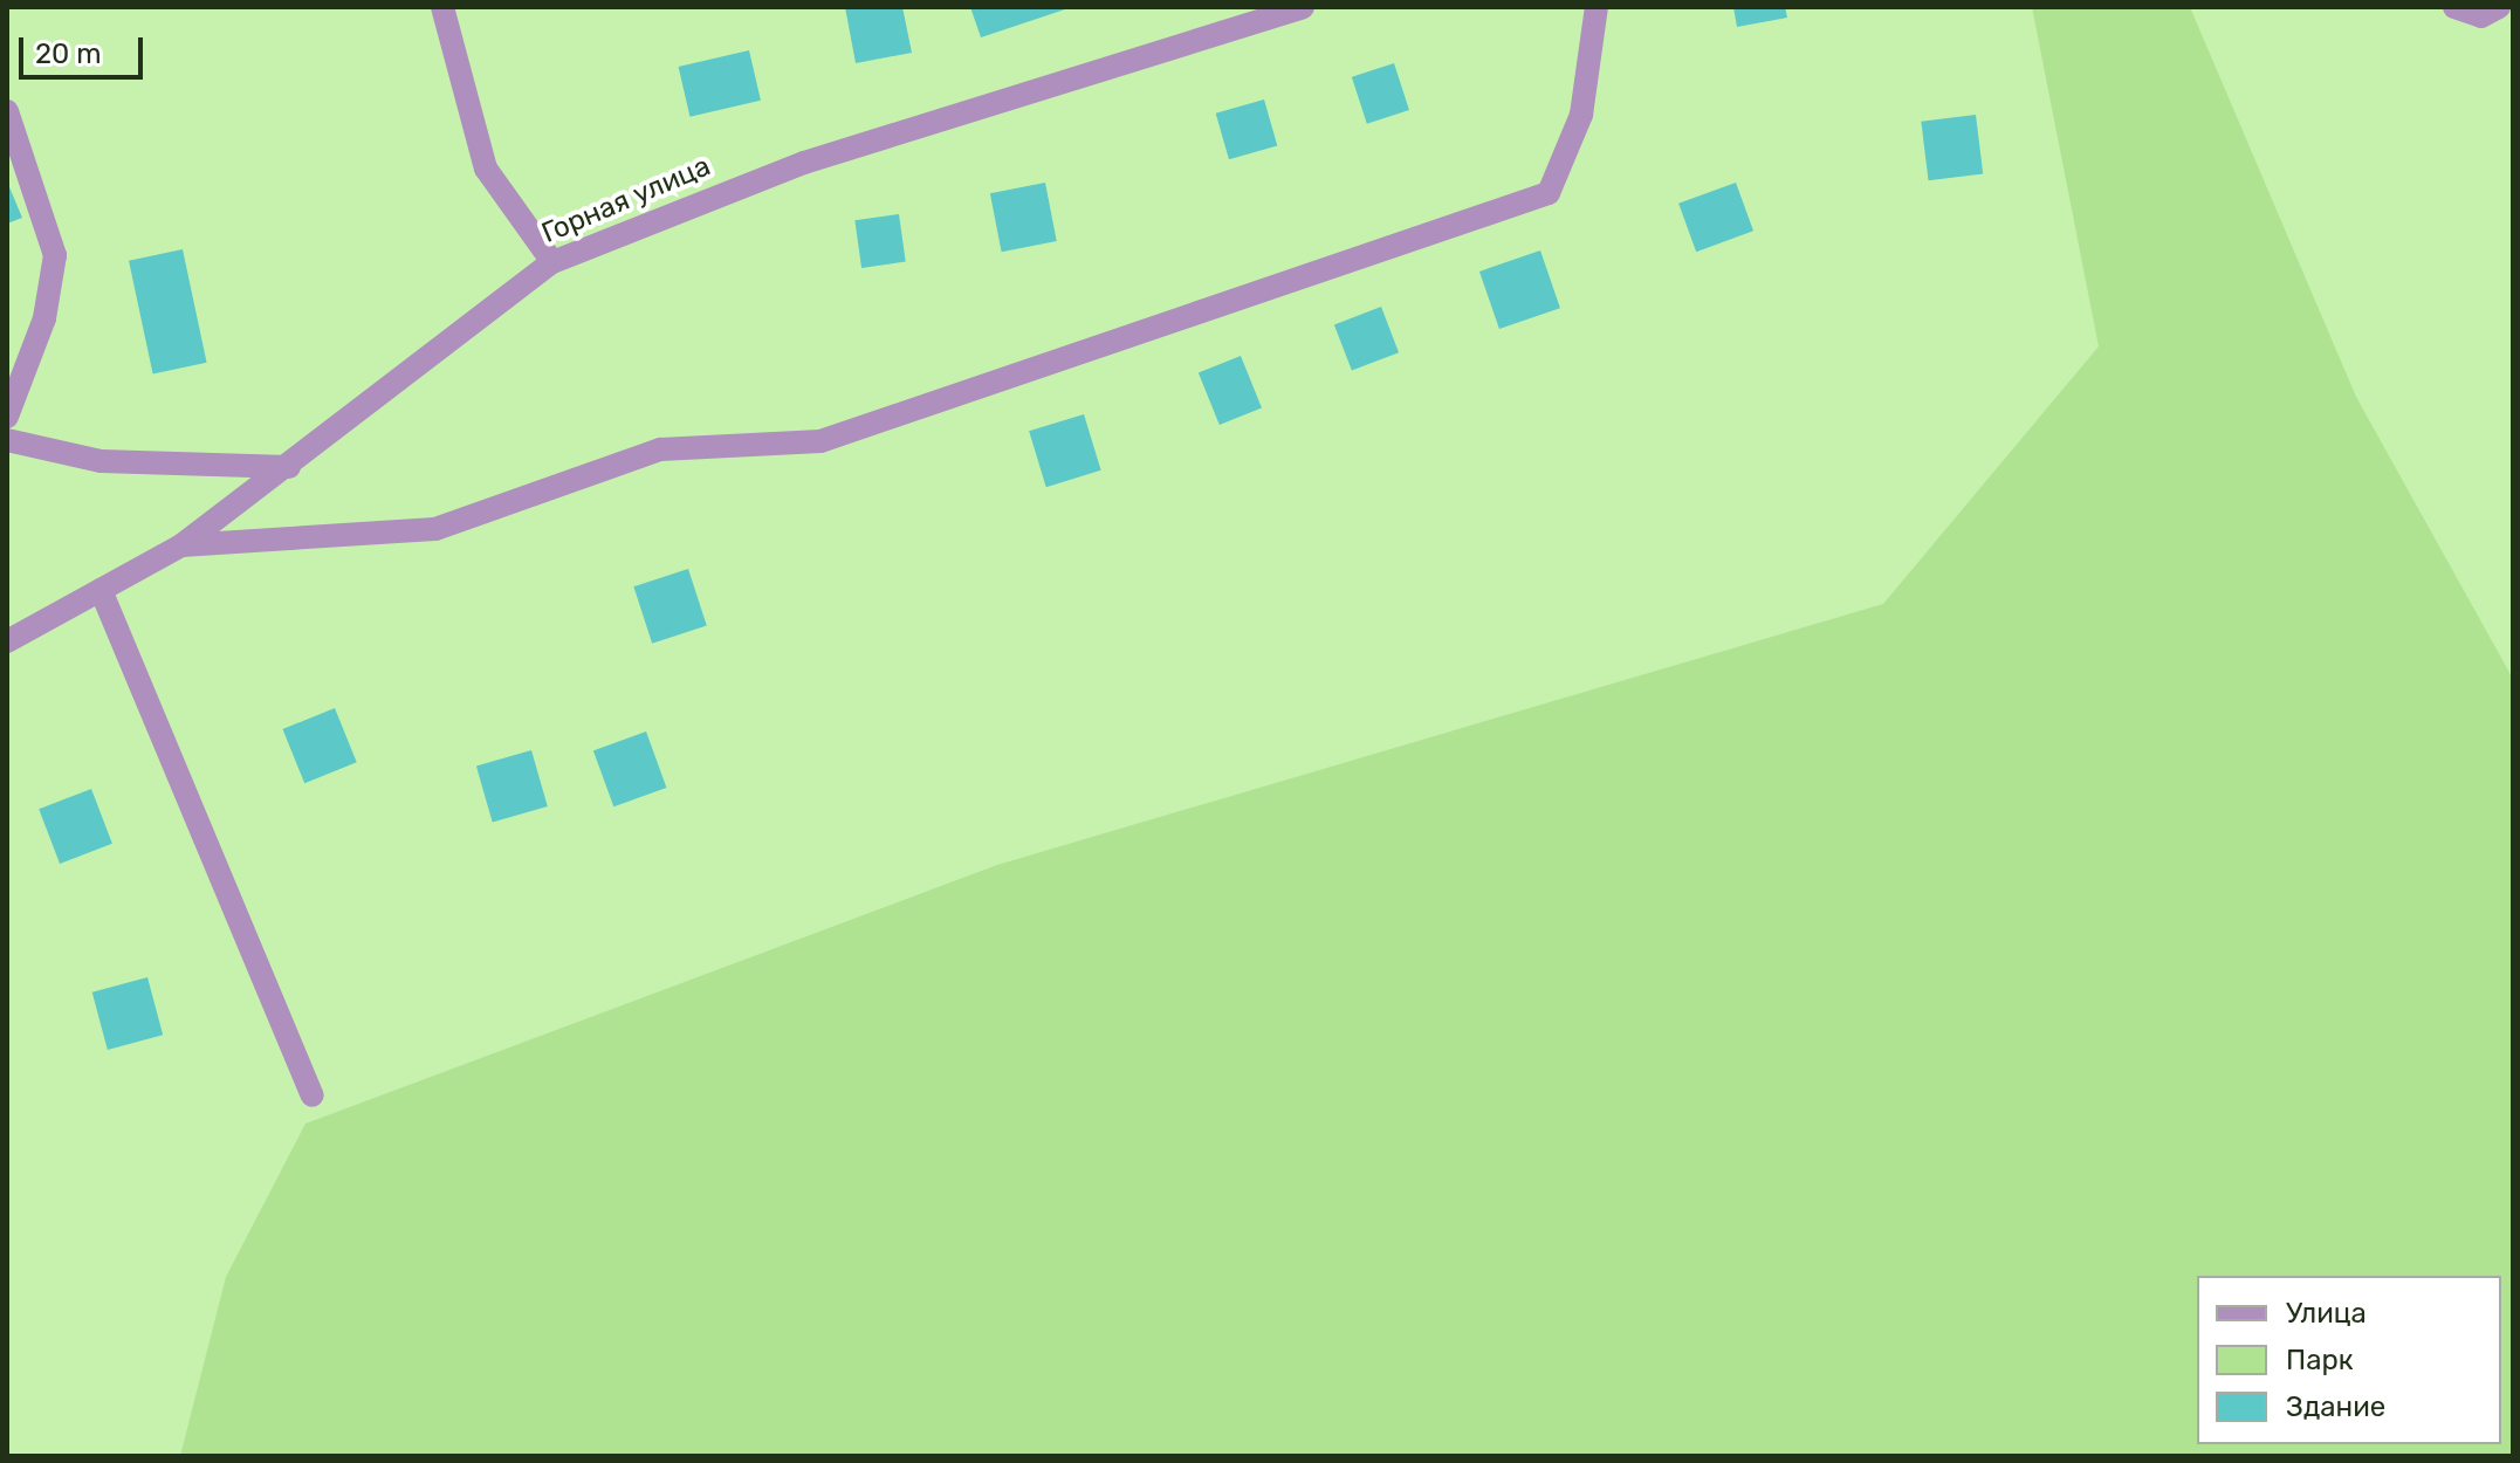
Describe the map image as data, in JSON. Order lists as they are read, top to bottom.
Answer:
{
  "streets": {
    "street": ["Горная улица"]
  },
  "legend": ["Улица", "Парк", "Здание"],
  "scale_bar": "20 m"
}
